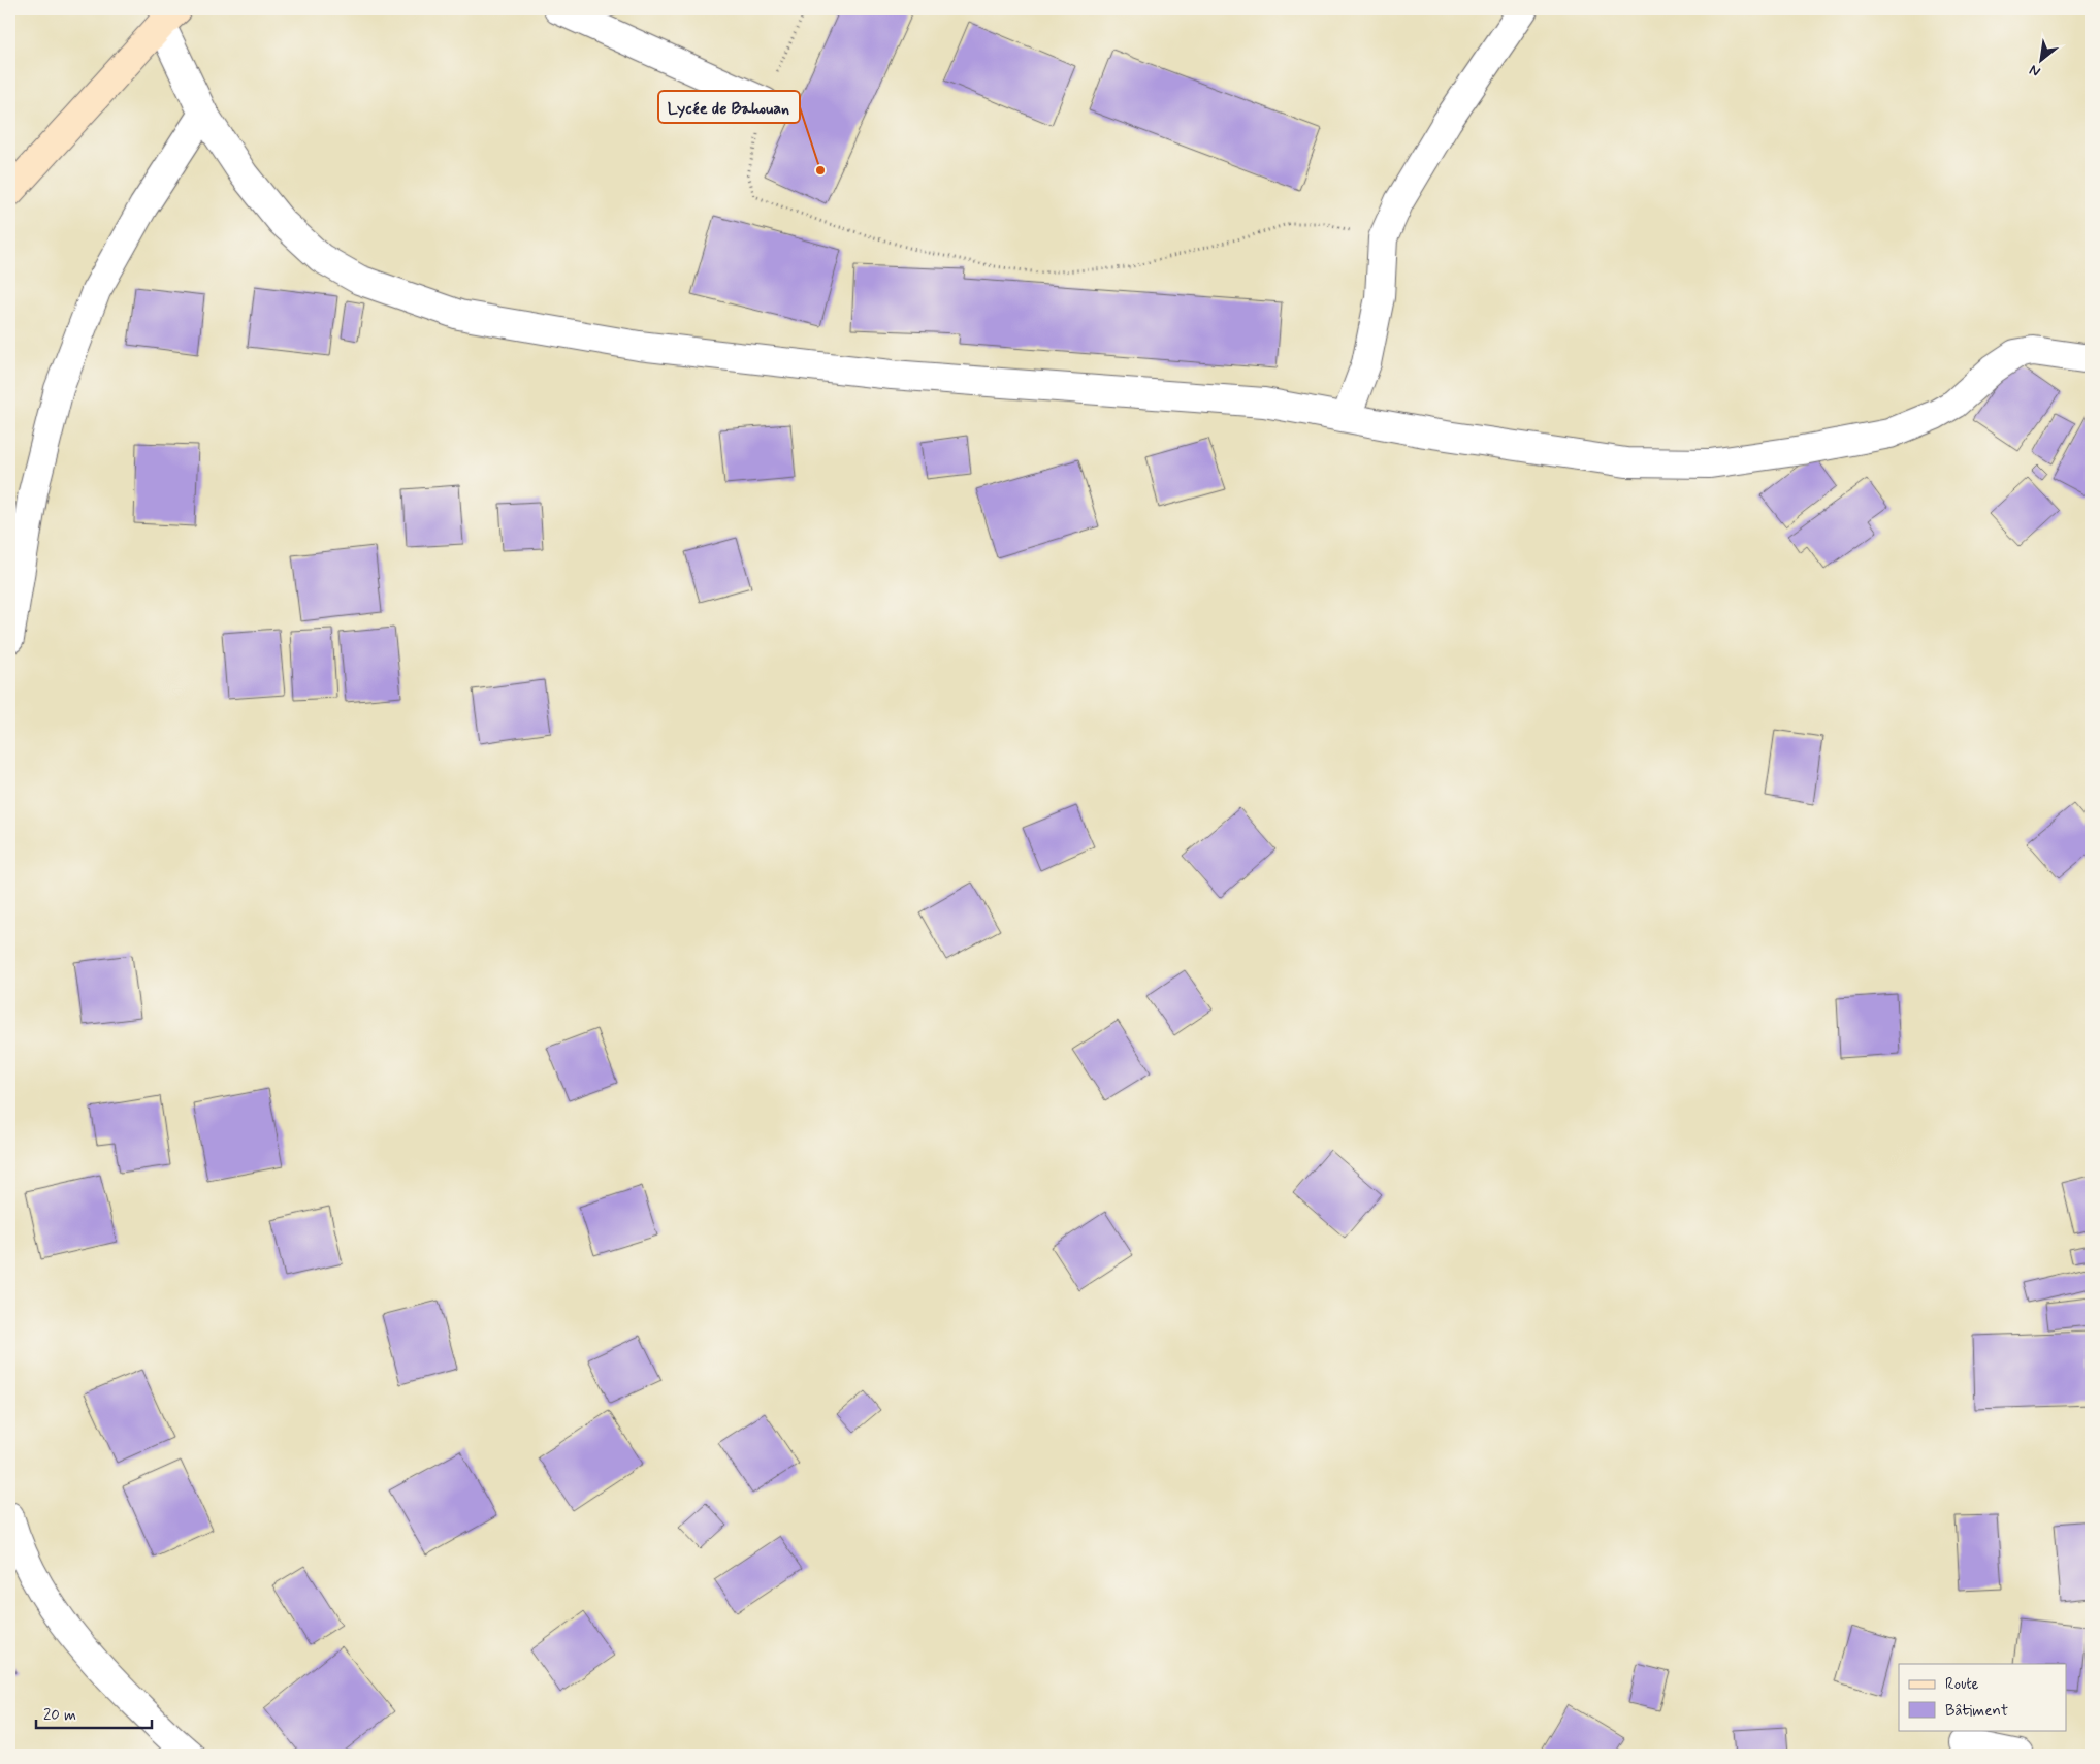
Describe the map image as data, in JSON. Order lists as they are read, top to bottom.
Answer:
{
  "places": ["Lycée de Bahouan"],
  "legend": ["Route", "Bâtiment"],
  "scale_bar": "20 m",
  "north": "bottom left"
}
